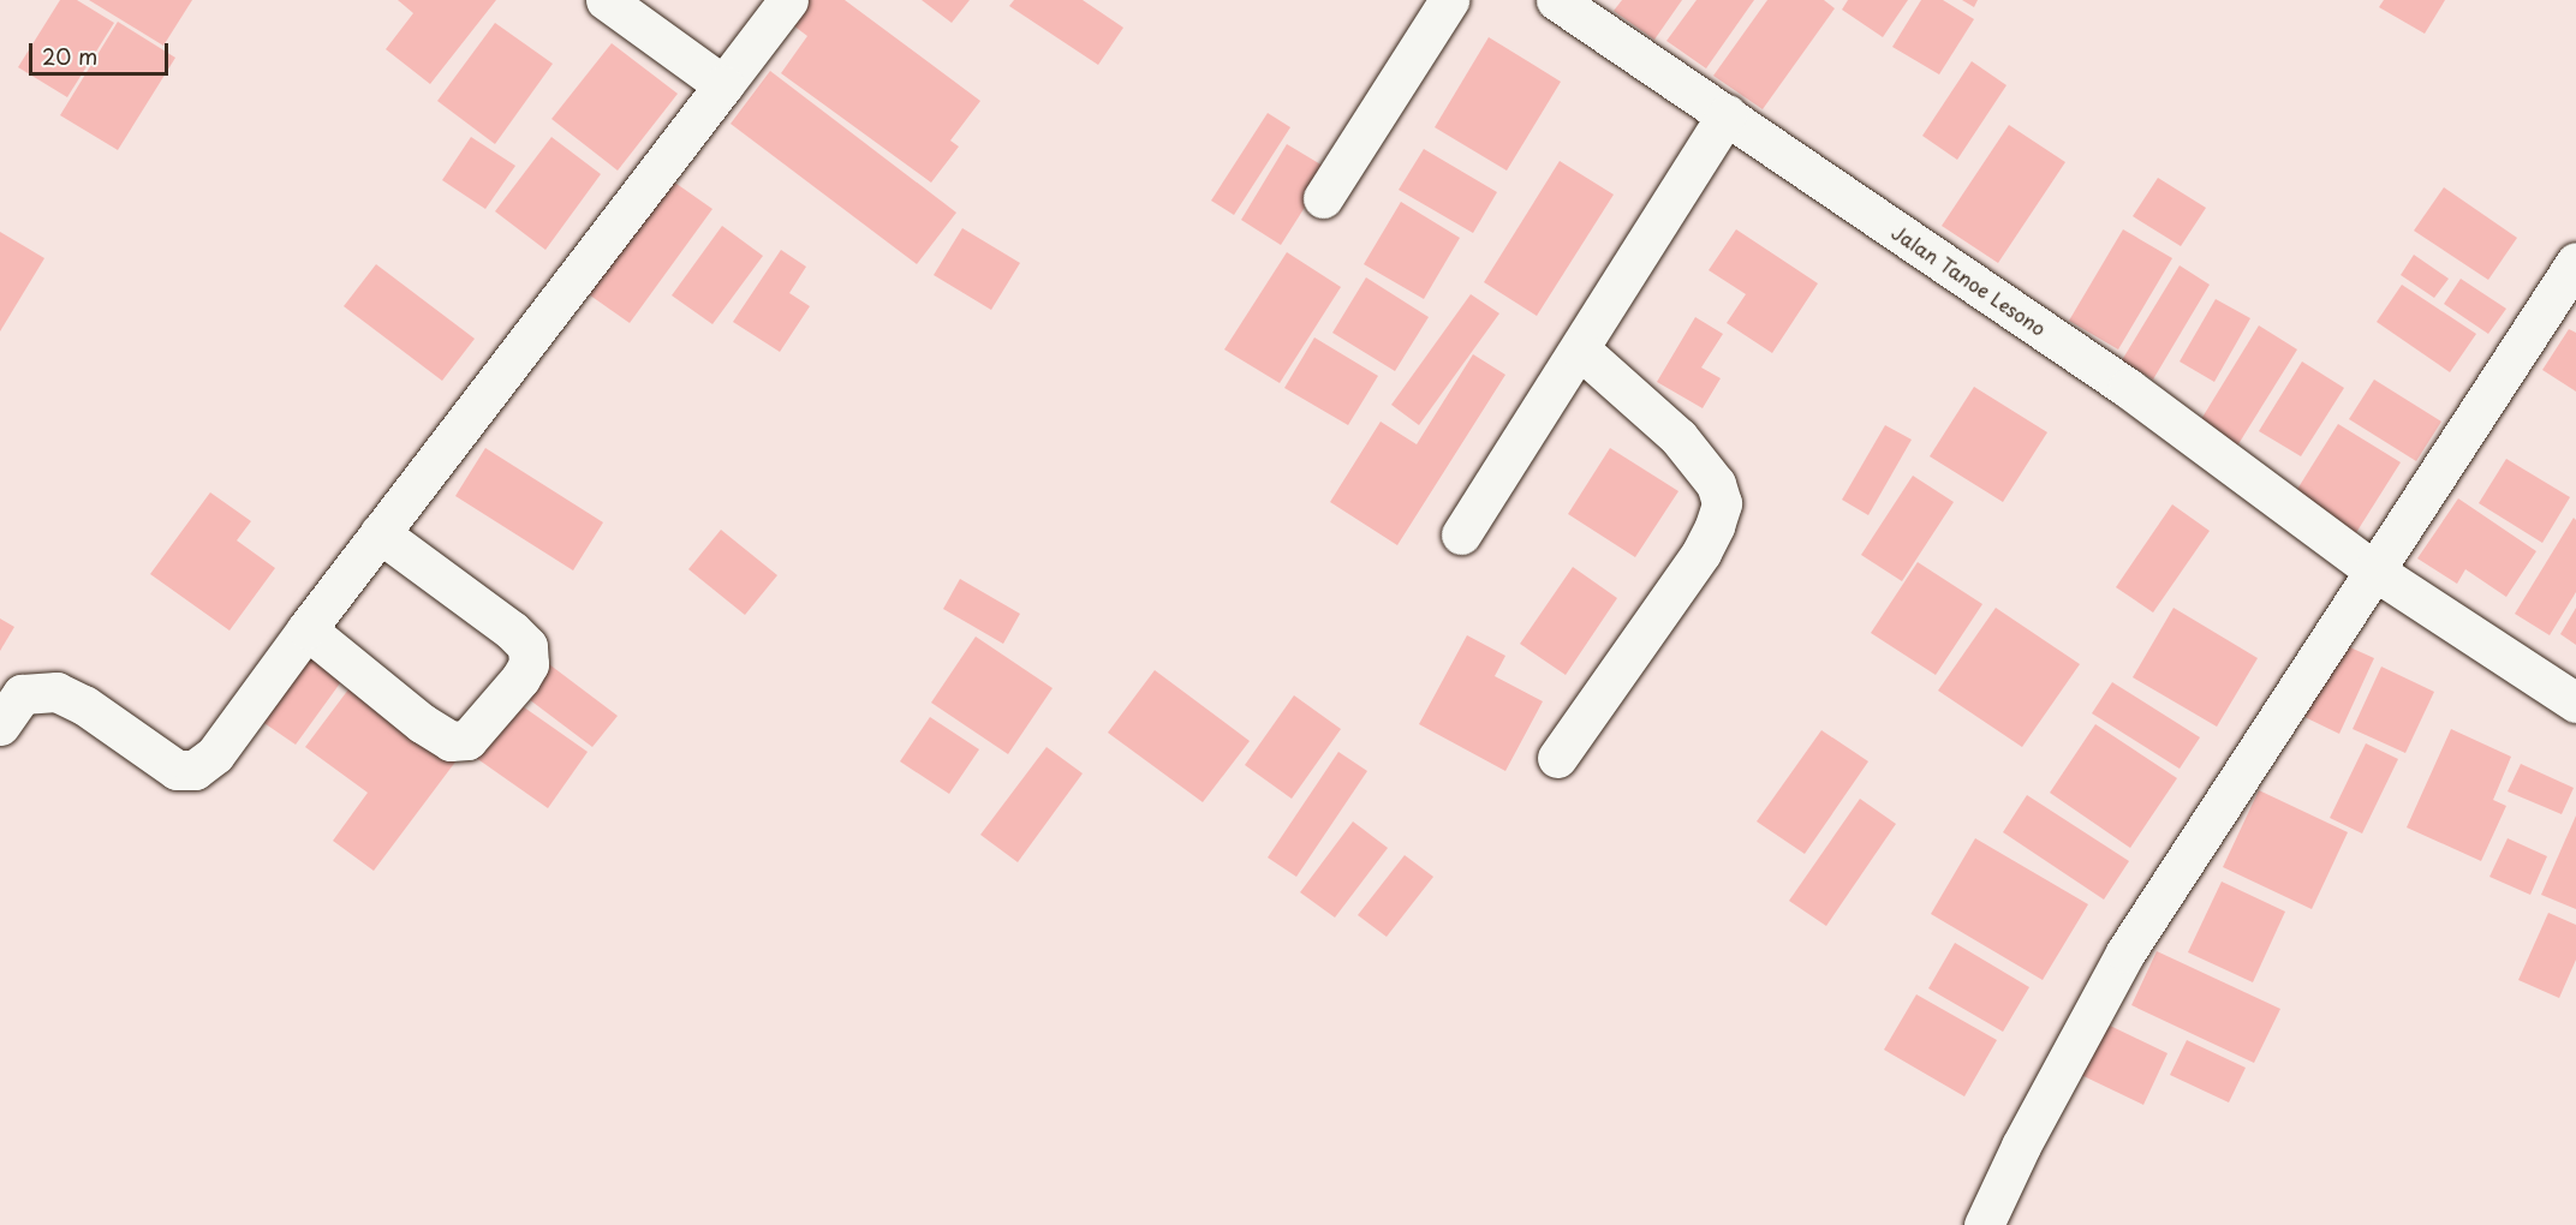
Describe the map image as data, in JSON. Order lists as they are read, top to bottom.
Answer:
{
  "streets": {
    "street": ["Jalan Tanoe Lesono"]
  },
  "scale_bar": "20 m"
}
